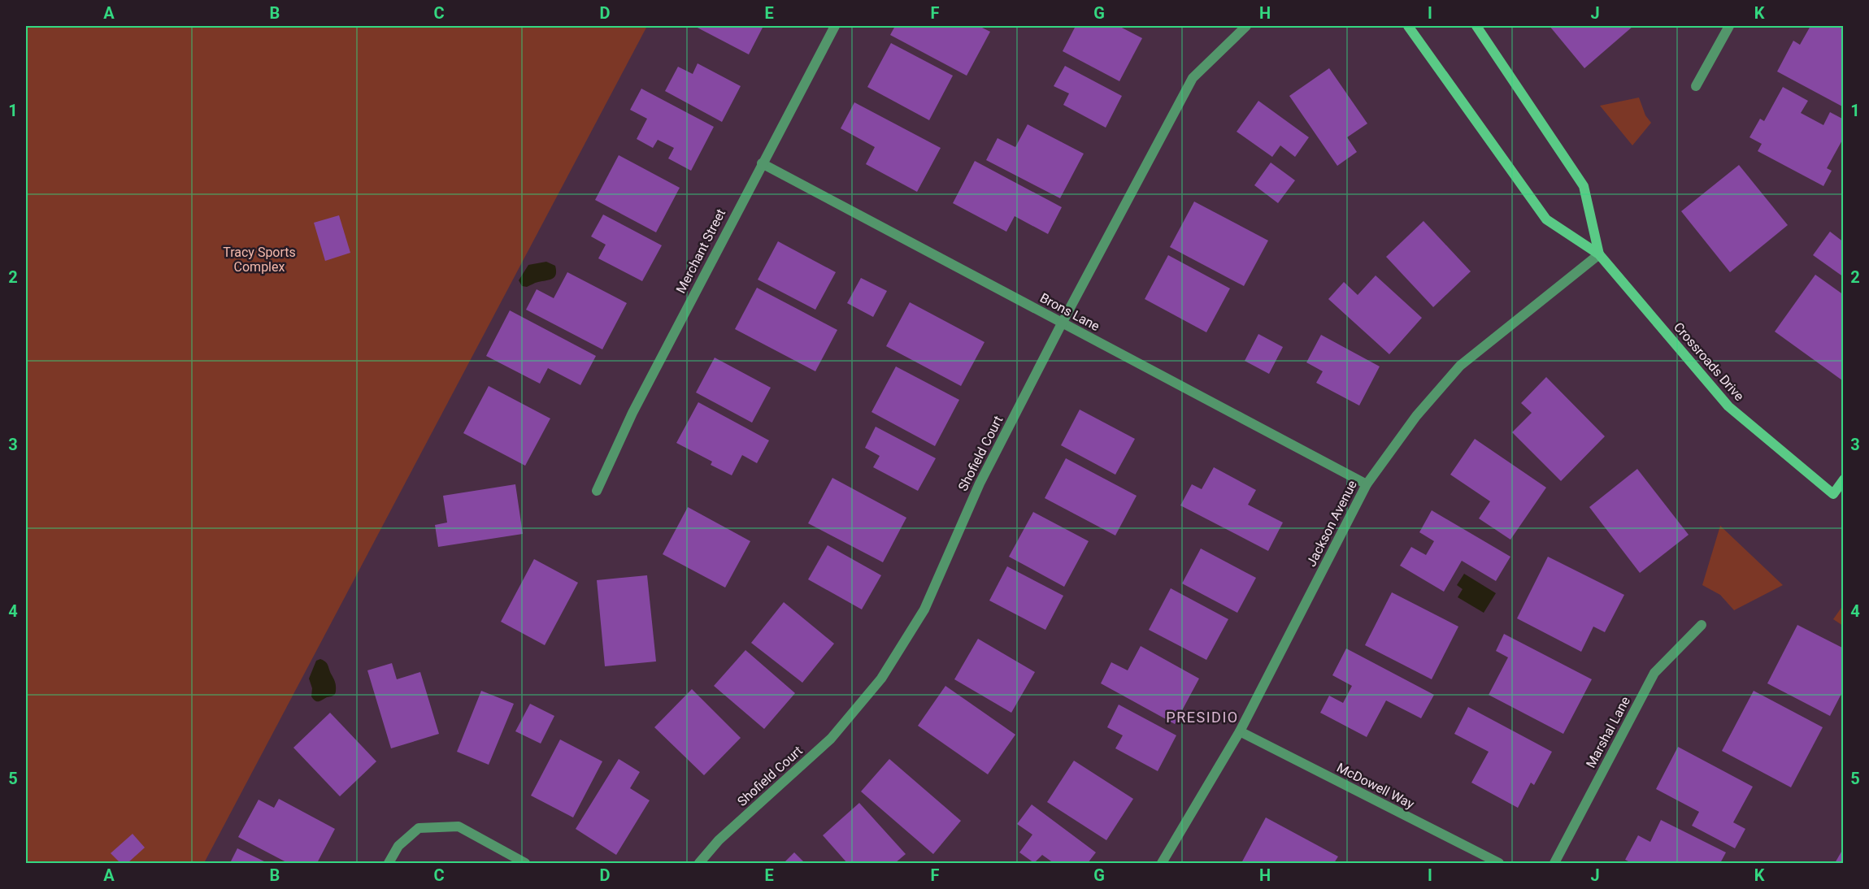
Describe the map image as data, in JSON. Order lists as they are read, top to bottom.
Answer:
{
  "streets": {
    "street": [
      "Merchant Street",
      "Brons Lane",
      "Crossroads Drive",
      "Shofield Court",
      "Jackson Avenue",
      "Marshal Lane",
      "McDowell Way"
    ]
  },
  "crossings": [
    ["Merchant Street", "Brons Lane"],
    ["Brons Lane", "Shofield Court"],
    ["Brons Lane", "Jackson Avenue"],
    ["Crossroads Drive", "Jackson Avenue"],
    ["Jackson Avenue", "McDowell Way"]
  ],
  "districts": ["PRESIDIO"],
  "parks": ["Tracy Sports Complex"],
  "grid": {
    "columns": [
      "A",
      "B",
      "C",
      "D",
      "E",
      "F",
      "G",
      "H",
      "I",
      "J",
      "K"
    ],
    "rows": [
      "1",
      "2",
      "3",
      "4",
      "5"
    ]
  }
}
